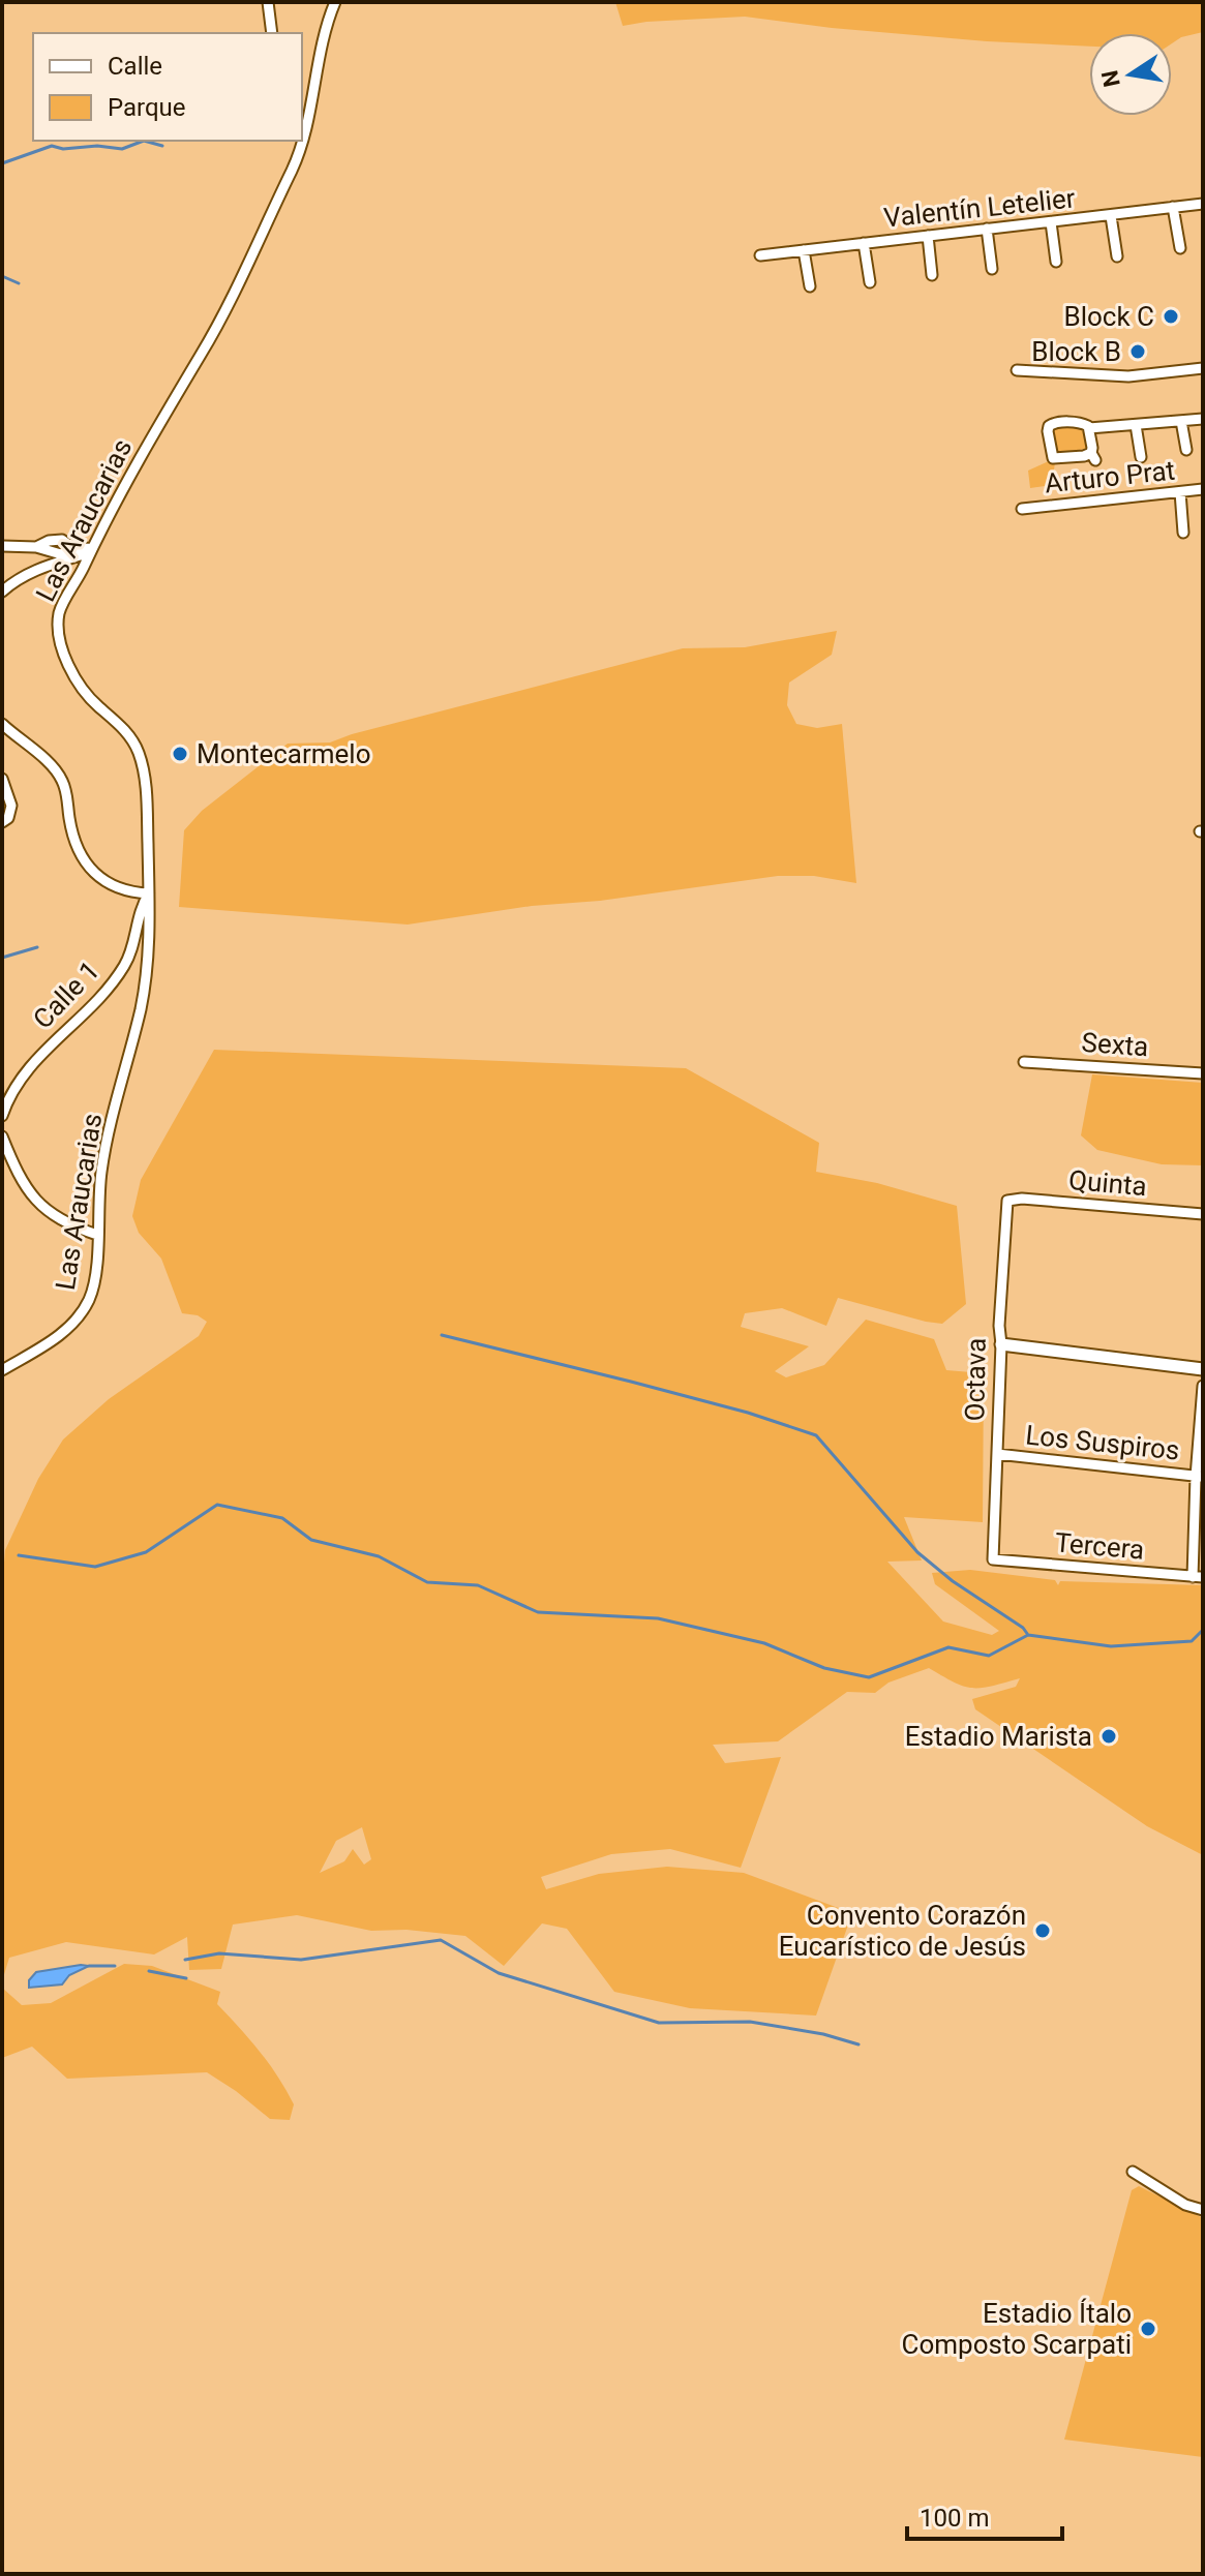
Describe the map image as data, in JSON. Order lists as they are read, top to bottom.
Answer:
{
  "streets": {
    "street": [
      "Valentín Letelier",
      "Arturo Prat",
      "Las Araucarias",
      "Calle 1",
      "Sexta",
      "Quinta",
      "Octava",
      "Los Suspiros",
      "Tercera"
    ]
  },
  "crossings": [
    ["Las Araucarias", "Calle 1"],
    ["Quinta", "Octava"],
    ["Octava", "Los Suspiros"],
    ["Octava", "Tercera"]
  ],
  "places": [
    "Block C",
    "Block B",
    "Montecarmelo",
    "Estadio Marista",
    "Convento Corazón Eucarístico de Jesús",
    "Estadio Ítalo Composto Scarpati"
  ],
  "legend": ["Calle", "Parque"],
  "scale_bar": "100 m",
  "north": "left"
}
